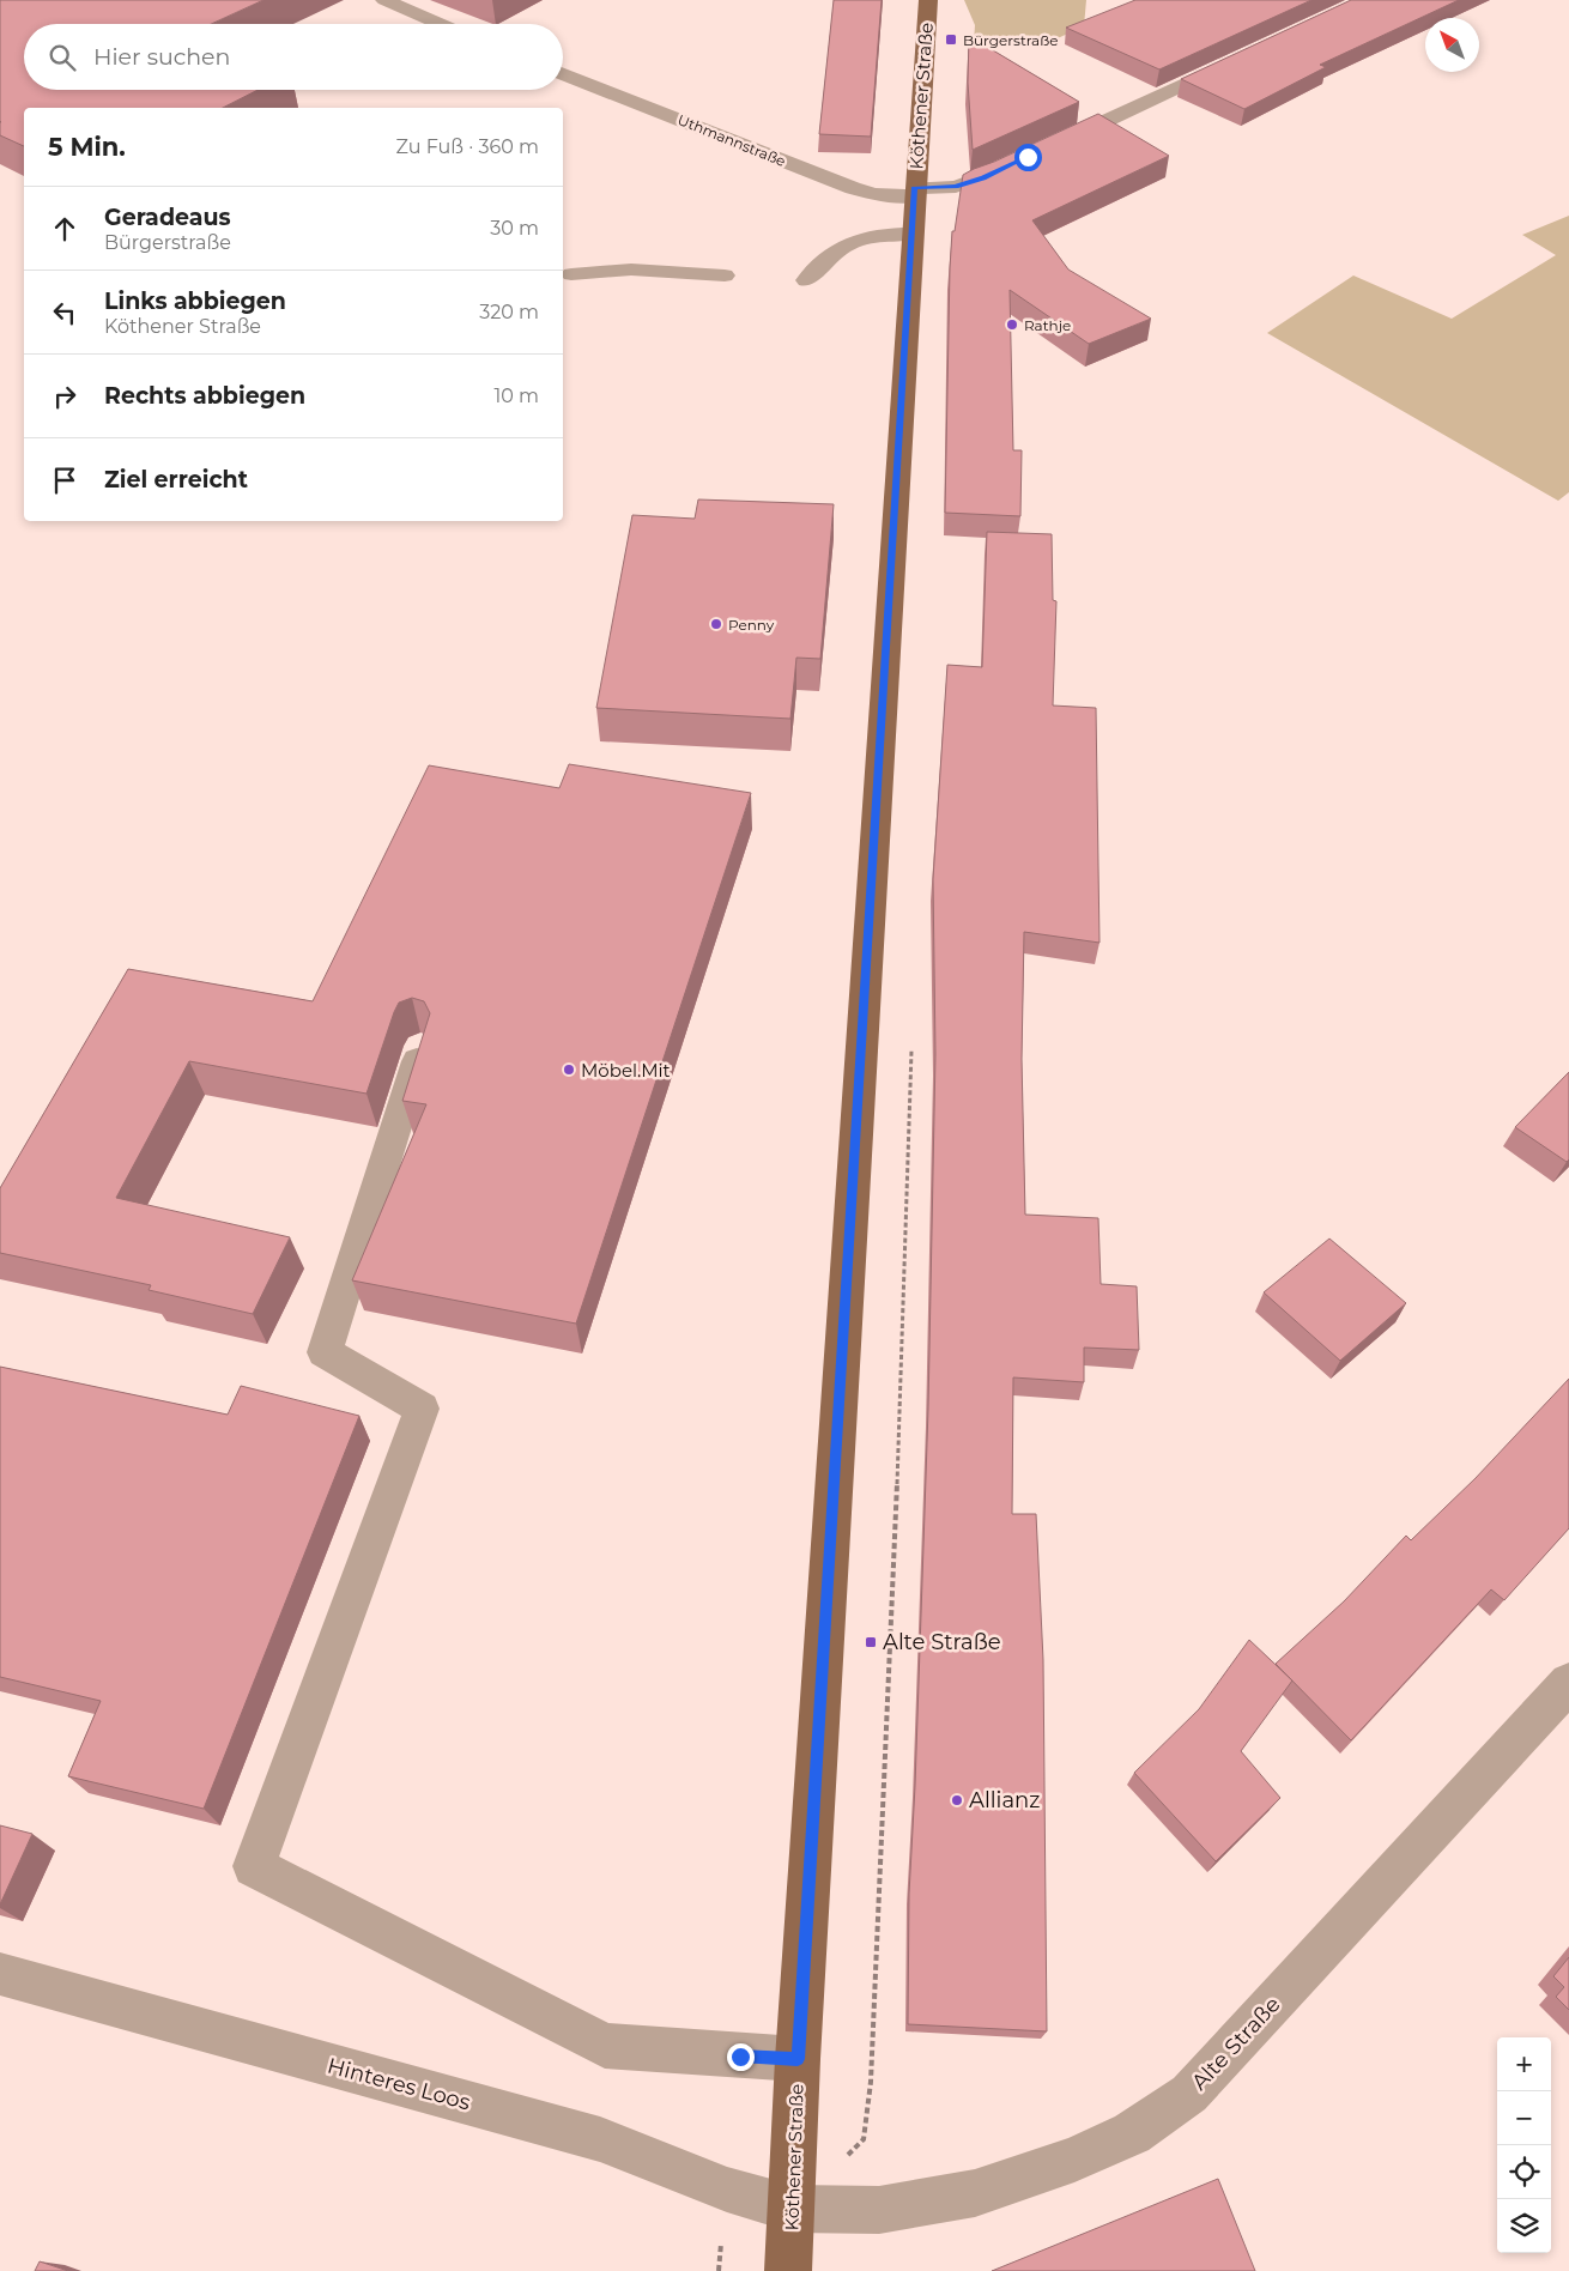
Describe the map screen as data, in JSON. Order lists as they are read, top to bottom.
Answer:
{
  "streets": {
    "main road": ["Köthener Straße"],
    "street": ["Uthmannstraße", "Alte Straße", "Hinteres Loos"]
  },
  "crossings": [
    ["Köthener Straße", "Uthmannstraße"],
    ["Köthener Straße", "Alte Straße"],
    ["Köthener Straße", "Hinteres Loos"],
    ["Alte Straße", "Hinteres Loos"]
  ],
  "places": {
    "transit": ["Bürgerstraße", "Alte Straße"],
    "other": [
      "Rathje",
      "Penny",
      "Möbel.Mit",
      "Allianz"
    ]
  },
  "north": "top left",
  "page": {
    "search": "Hier suchen",
    "heading": ["5 Min.", "Zu Fuß · 360 m"],
    "list": [
      ["Geradeaus", "Bürgerstraße", "30 m"],
      ["Links abbiegen", "Köthener Straße", "320 m"],
      ["Rechts abbiegen", "10 m"],
      "Ziel erreicht"
    ],
    "map_buttons": ["+", "−"]
  }
}
